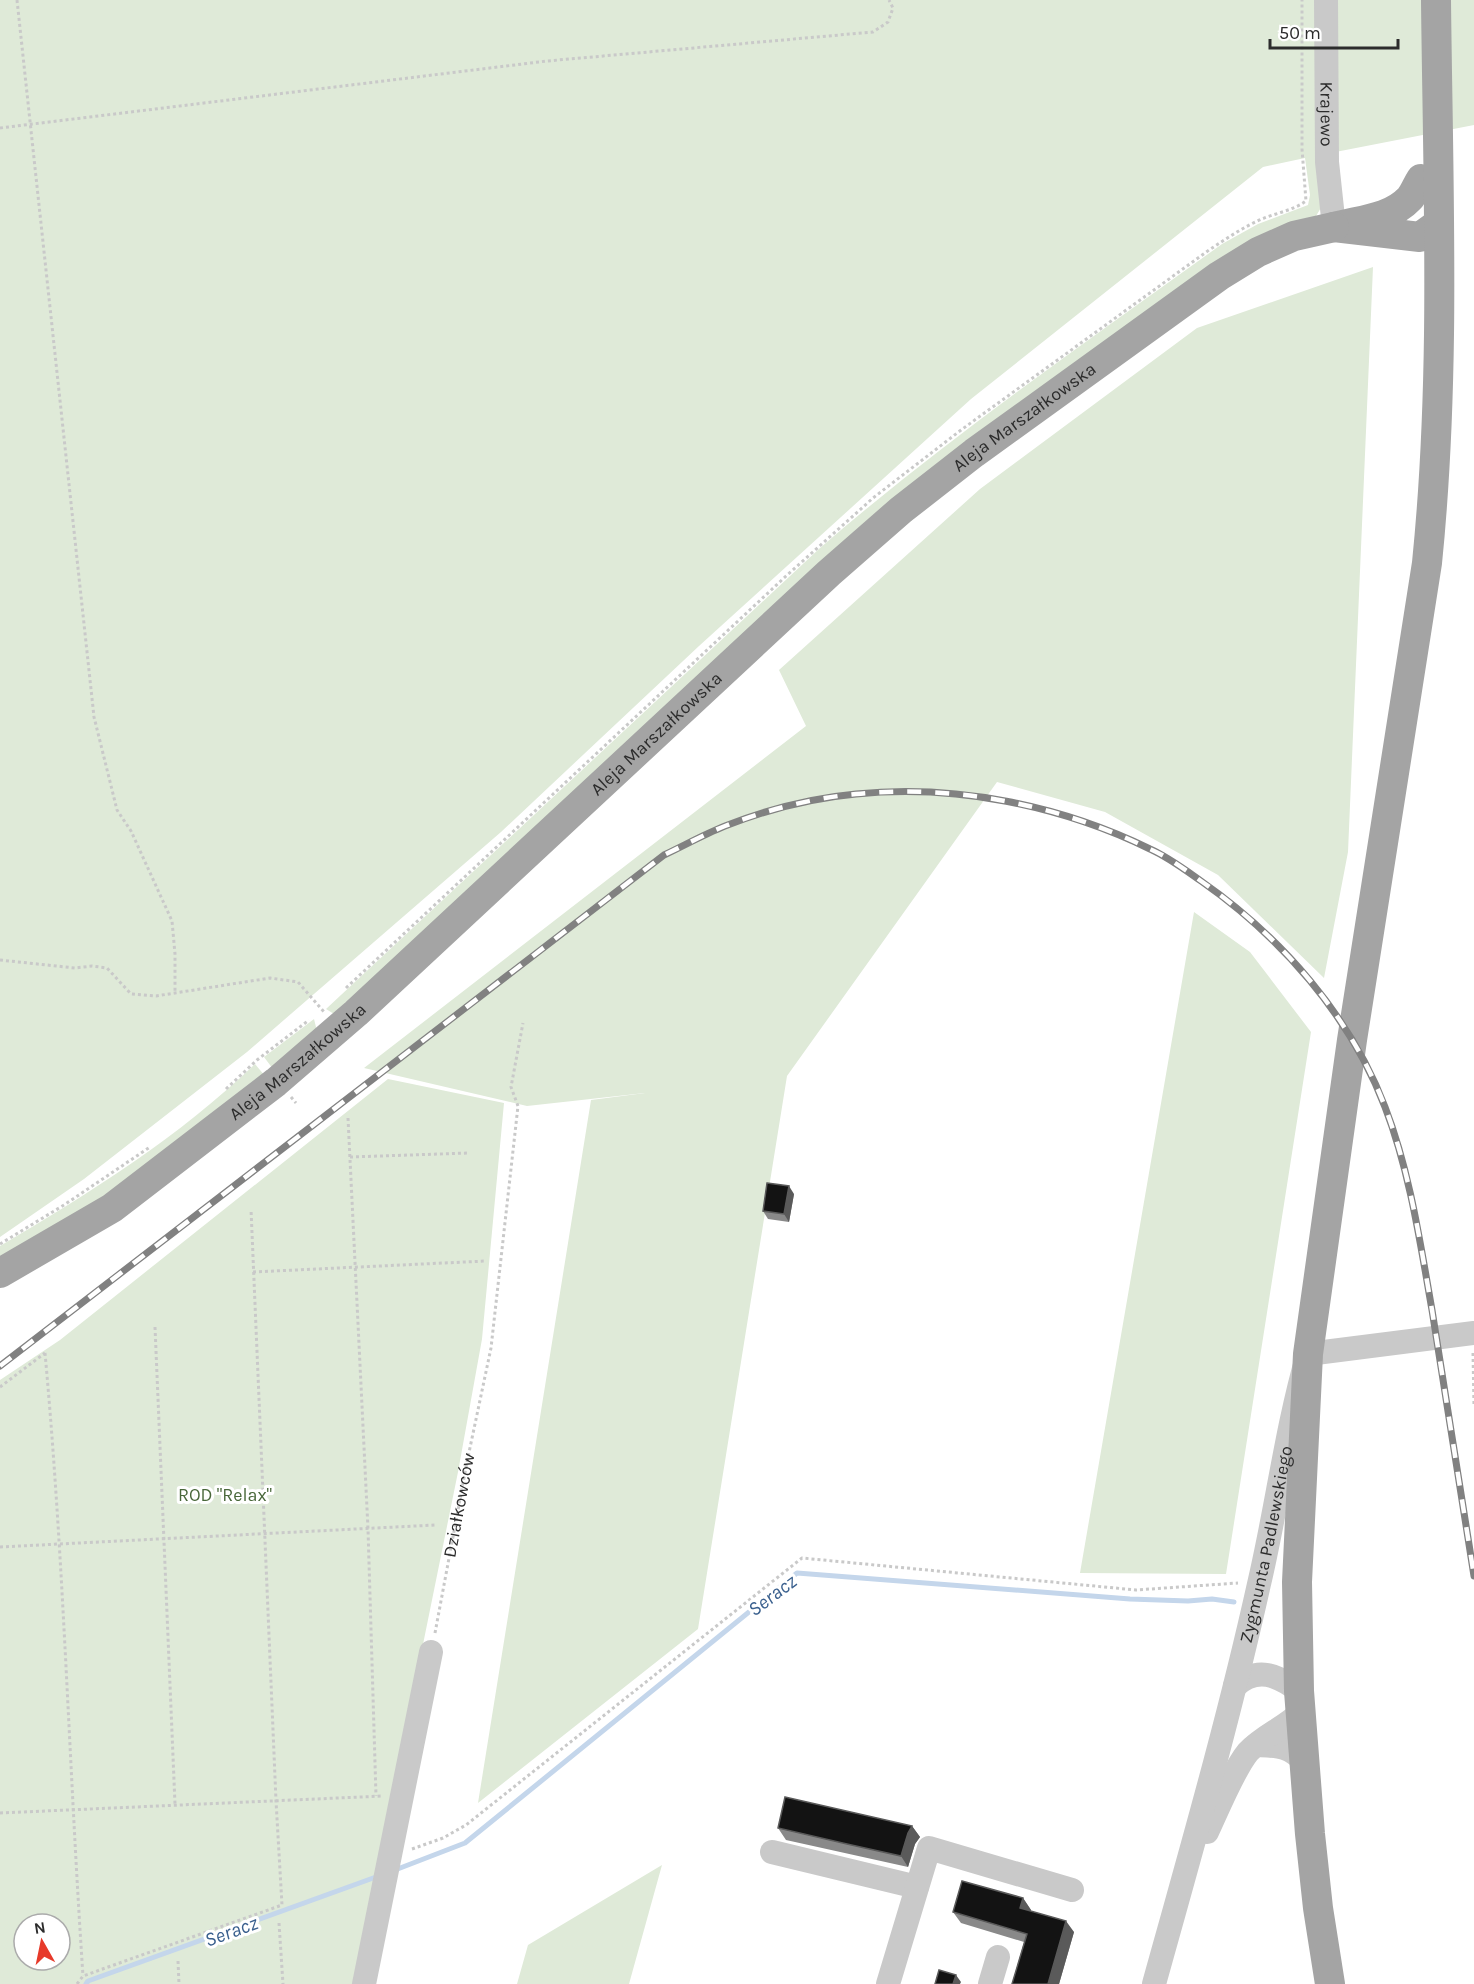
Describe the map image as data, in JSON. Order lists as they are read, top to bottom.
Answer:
{
  "streets": {
    "main road": ["Aleja Marszałkowska"],
    "street": ["Krajewo", "Zygmunta Padlewskiego"],
    "path": ["Działkowców"]
  },
  "crossings": [
    ["Krajewo", "Aleja Marszałkowska"]
  ],
  "water": ["Seracz"],
  "parks": ["ROD \"Relax\""],
  "scale_bar": "50 m",
  "north": "top"
}
